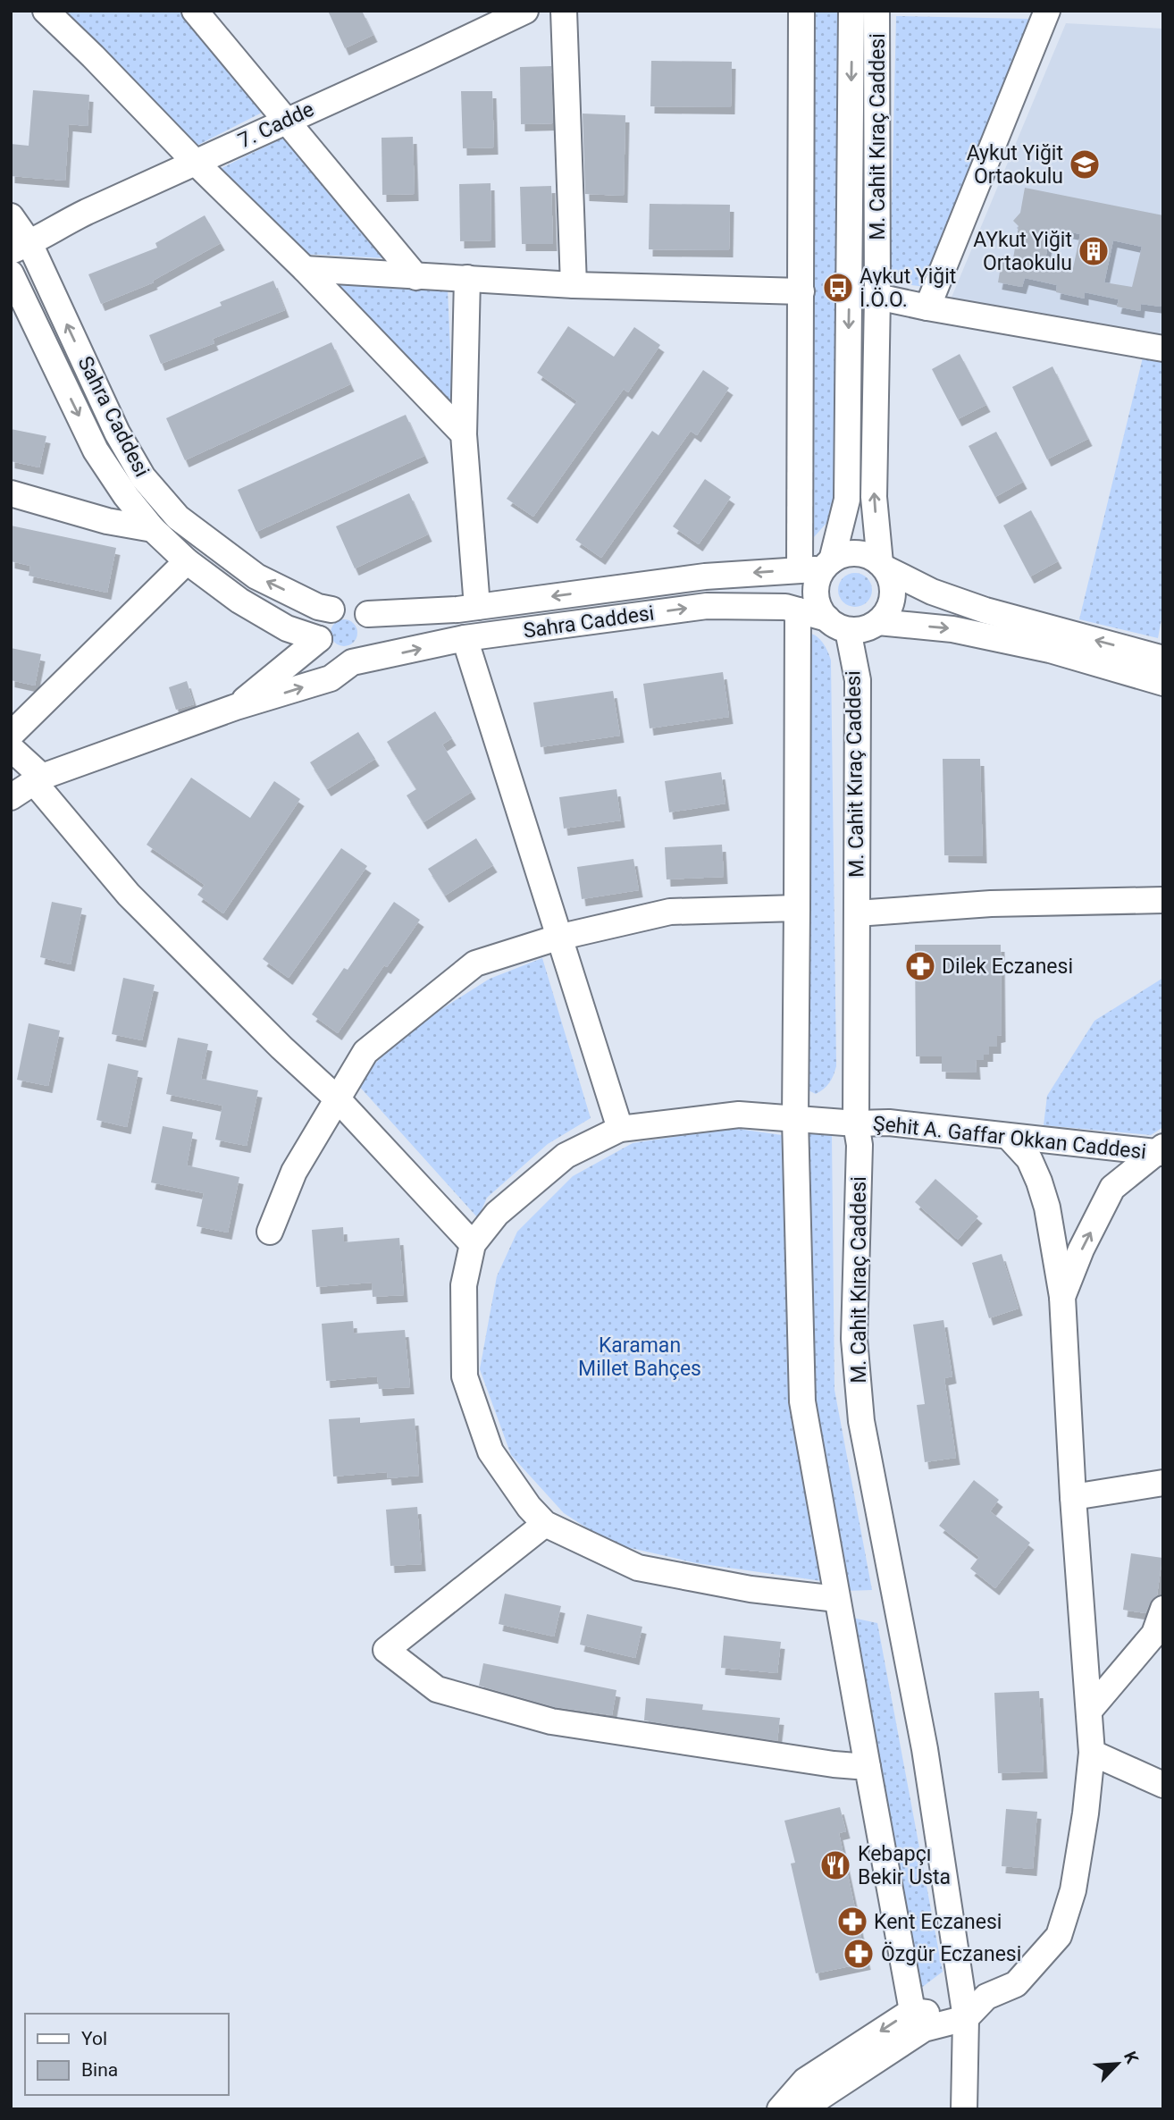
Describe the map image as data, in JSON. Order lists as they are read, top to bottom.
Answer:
{
  "streets": {
    "street": [
      "7. Cadde",
      "M. Cahit Kıraç Caddesi",
      "Sahra Caddesi",
      "Şehit A. Gaffar Okkan Caddesi"
    ]
  },
  "crossings": [
    ["7. Cadde", "Sahra Caddesi"],
    ["M. Cahit Kıraç Caddesi", "Sahra Caddesi"],
    ["M. Cahit Kıraç Caddesi", "Şehit A. Gaffar Okkan Caddesi"]
  ],
  "parks": ["Karaman Millet Bahçes"],
  "places": {
    "school or university": ["Aykut Yiğit Ortaokulu"],
    "building": ["AYkut Yiğit Ortaokulu"],
    "bus stop": ["Aykut Yiğit İ.Ö.O."],
    "pharmacy": ["Dilek Eczanesi", "Kent Eczanesi", "Özgür Eczanesi"],
    "restaurant": ["Kebapçı Bekir Usta"]
  },
  "legend": ["Yol", "Bina"],
  "north": "top right"
}
